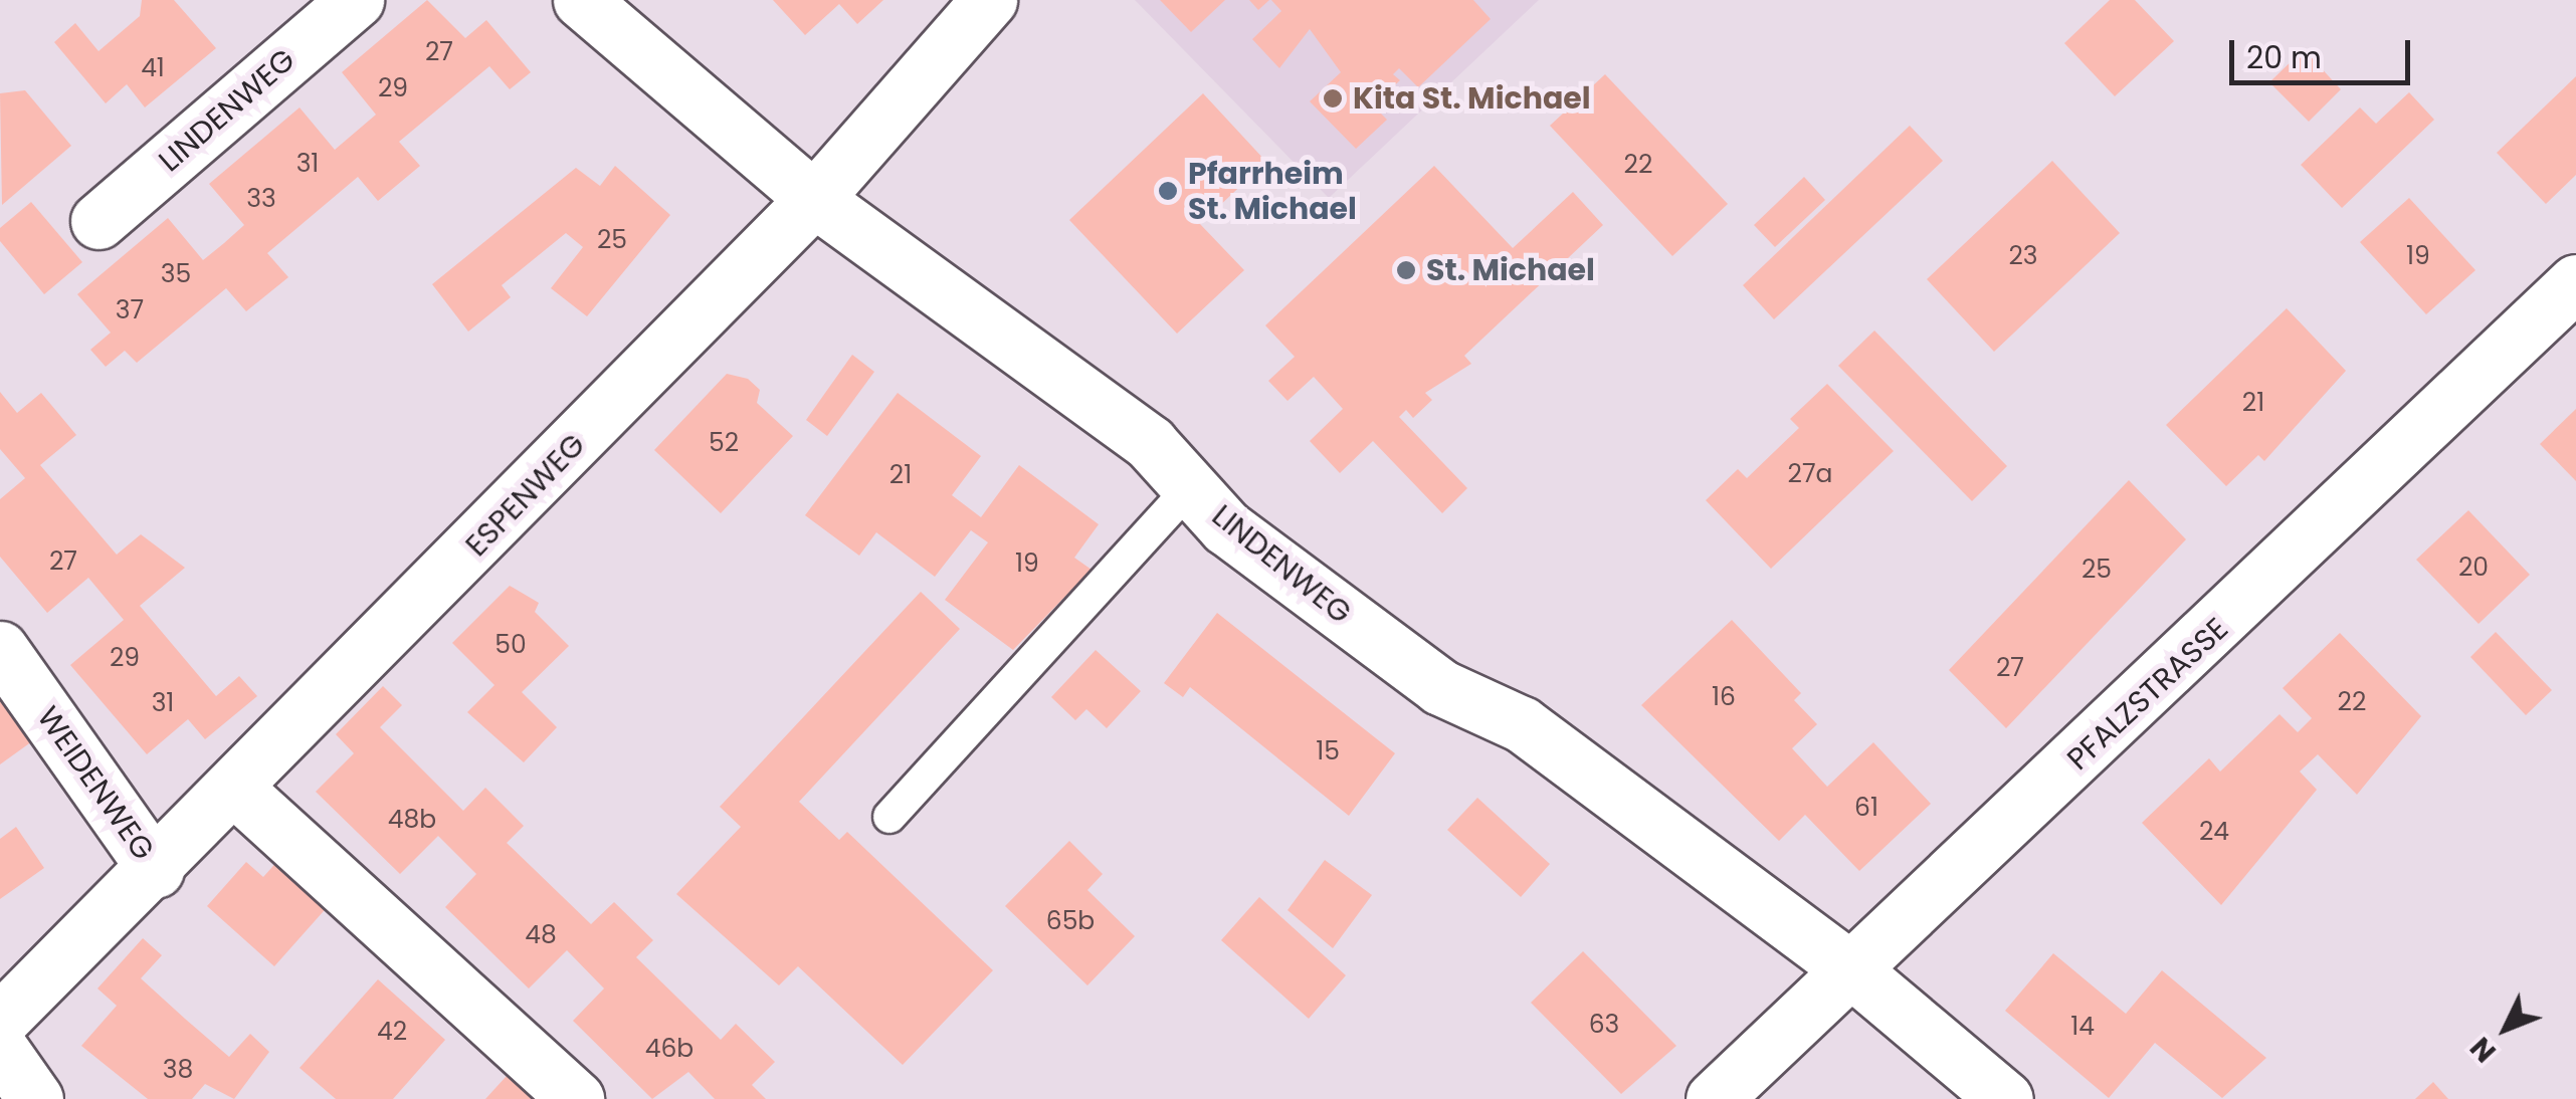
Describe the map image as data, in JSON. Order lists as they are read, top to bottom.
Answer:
{
  "streets": {
    "street": [
      "LINDENWEG",
      "ESPENWEG",
      "PFALZSTRASSE",
      "WEIDENWEG"
    ]
  },
  "crossings": [
    ["LINDENWEG", "ESPENWEG"],
    ["LINDENWEG", "PFALZSTRASSE"],
    ["ESPENWEG", "WEIDENWEG"]
  ],
  "places": ["Kita St. Michael", "Pfarrheim St. Michael", "St. Michael"],
  "house_numbers": [
    "27",
    "41",
    "29",
    "31",
    "22",
    "33",
    "25",
    "23",
    "19",
    "35",
    "37",
    "21",
    "52",
    "27a",
    "21",
    "27",
    "19",
    "20",
    "25",
    "50",
    "29",
    "27",
    "16",
    "22",
    "31",
    "15",
    "61",
    "48b",
    "24",
    "65b",
    "48",
    "63",
    "14",
    "42",
    "46b",
    "38"
  ],
  "scale_bar": "20 m",
  "north": "bottom left"
}
